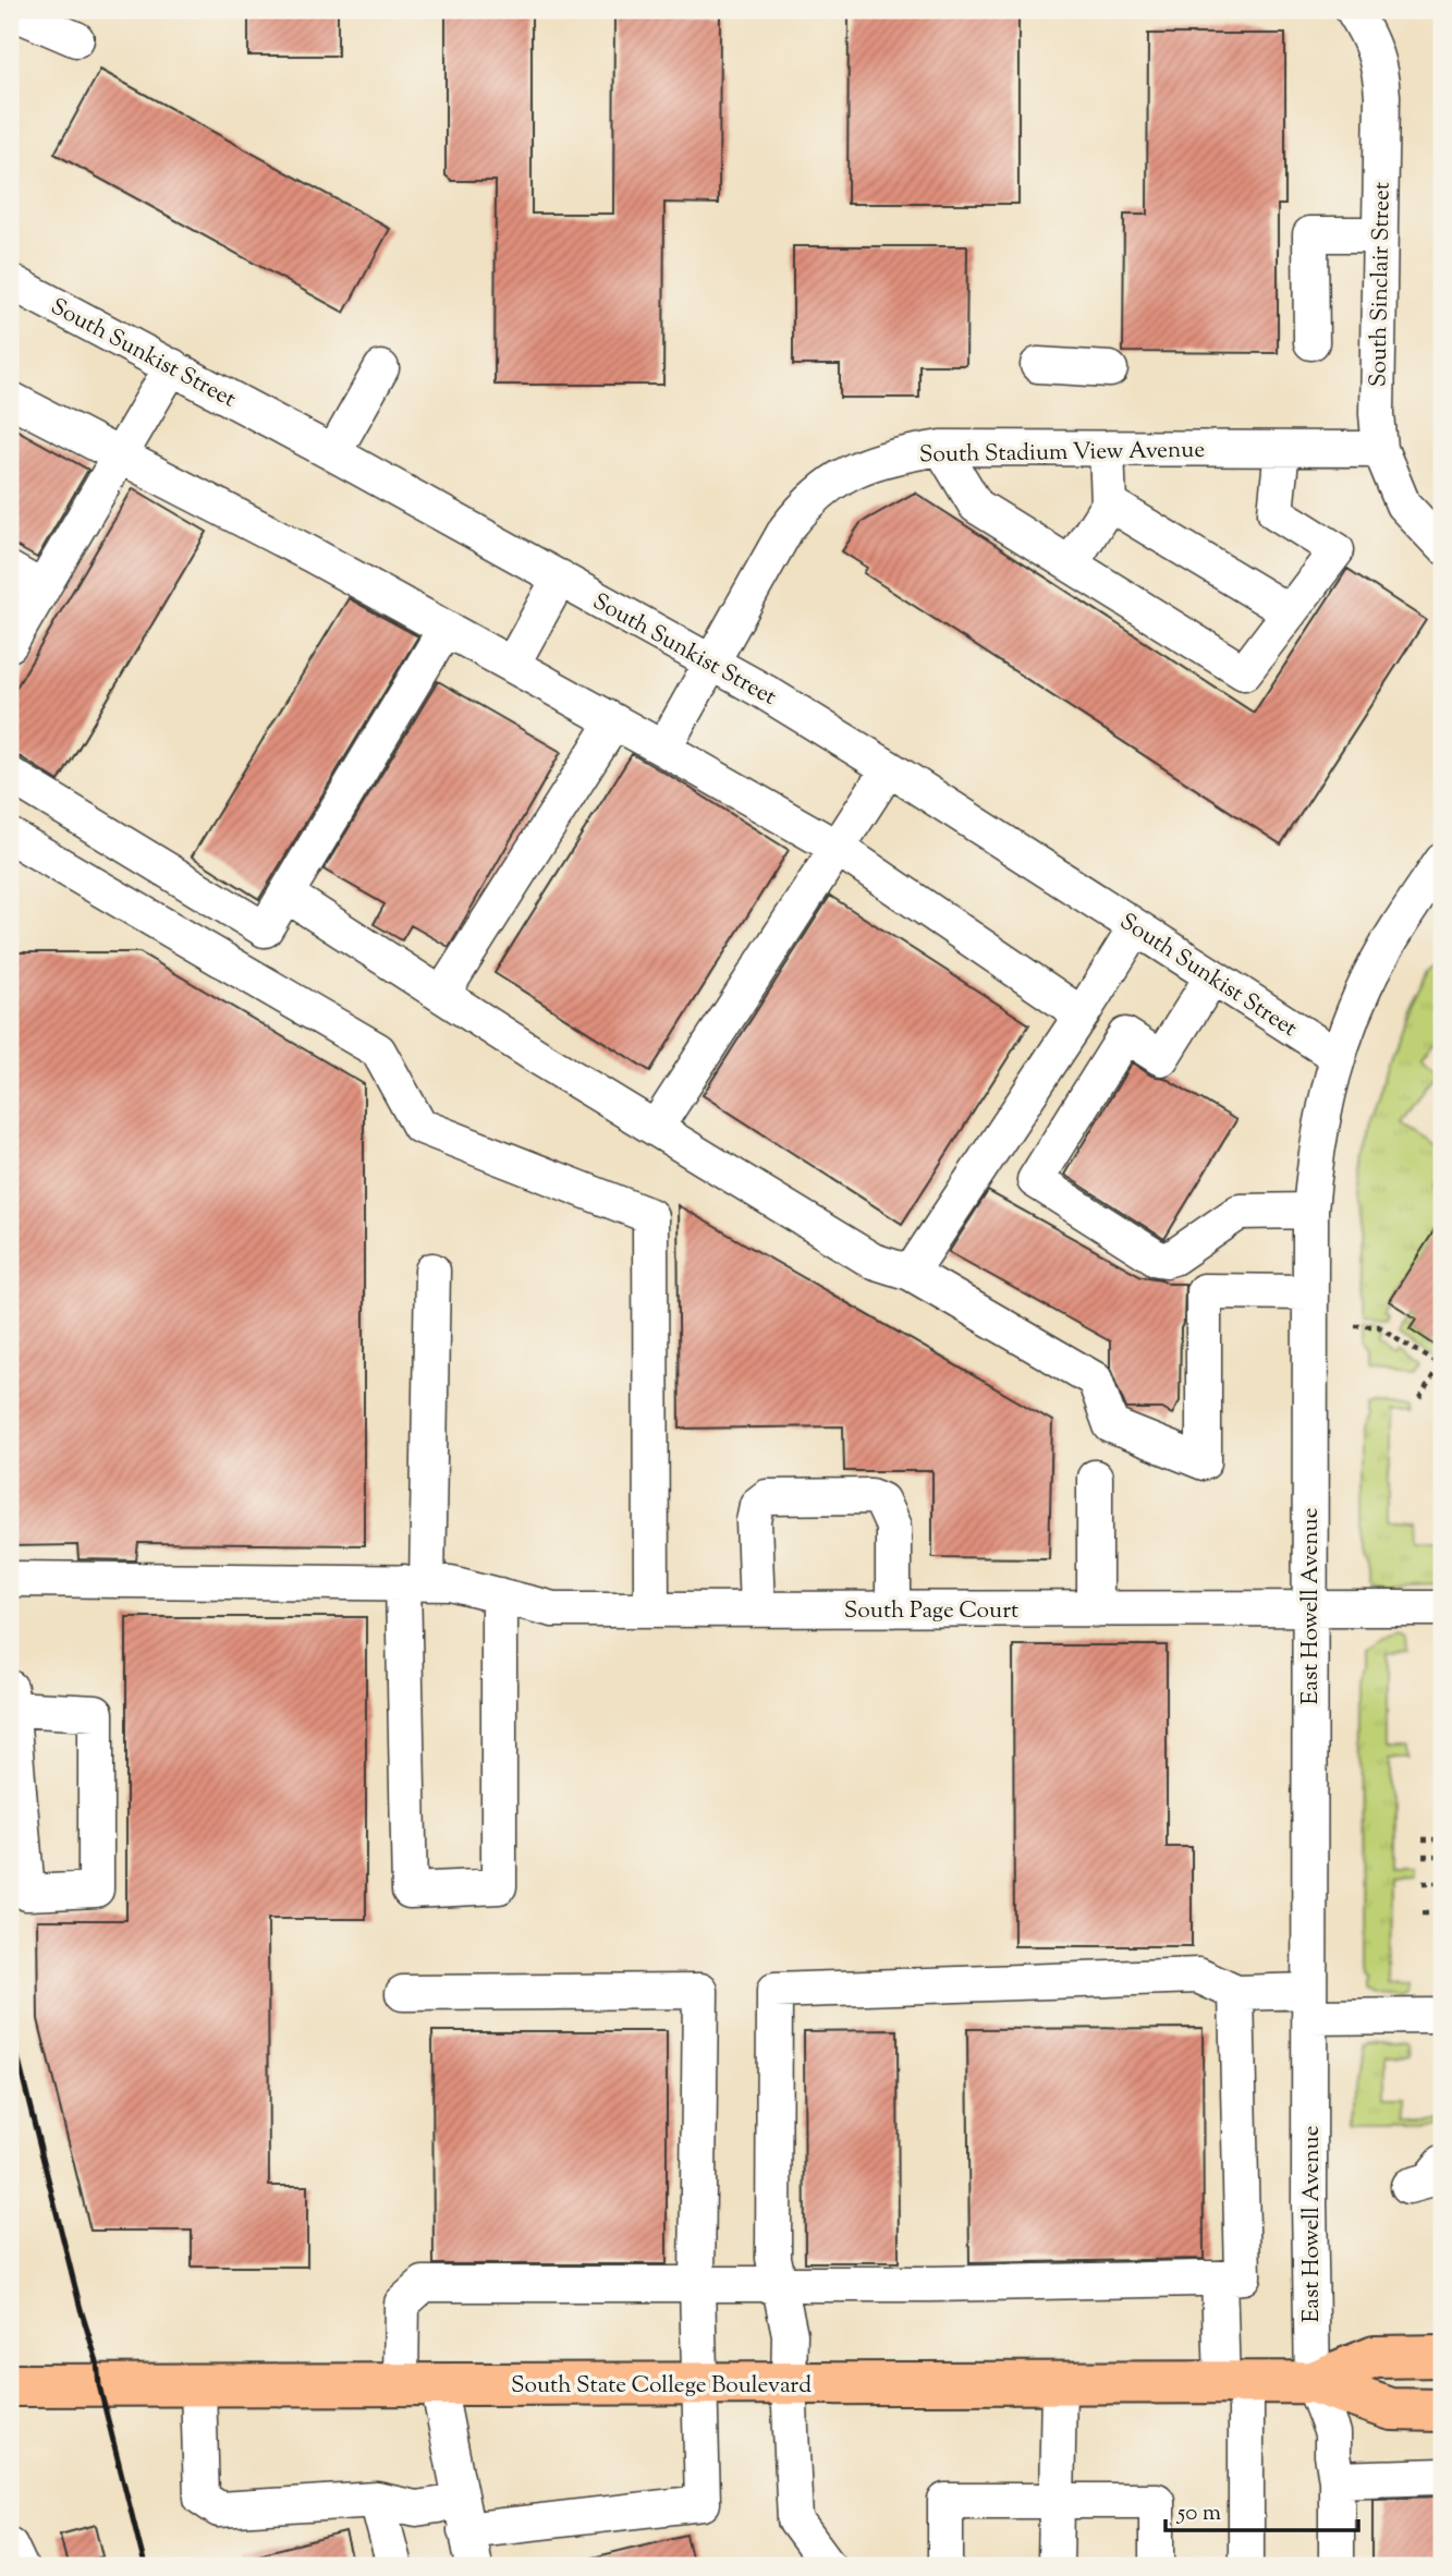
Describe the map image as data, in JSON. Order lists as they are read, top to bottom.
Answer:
{
  "streets": {
    "main road": ["South State College Boulevard"],
    "street": [
      "South Sinclair Street",
      "South Sunkist Street",
      "South Stadium View Avenue",
      "East Howell Avenue",
      "South Page Court"
    ]
  },
  "crossings": [
    ["South Sinclair Street", "South Stadium View Avenue"],
    ["South Sunkist Street", "South Stadium View Avenue"],
    ["South Sunkist Street", "East Howell Avenue"],
    ["East Howell Avenue", "South Page Court"],
    ["East Howell Avenue", "South State College Boulevard"]
  ],
  "scale_bar": "50 m"
}
